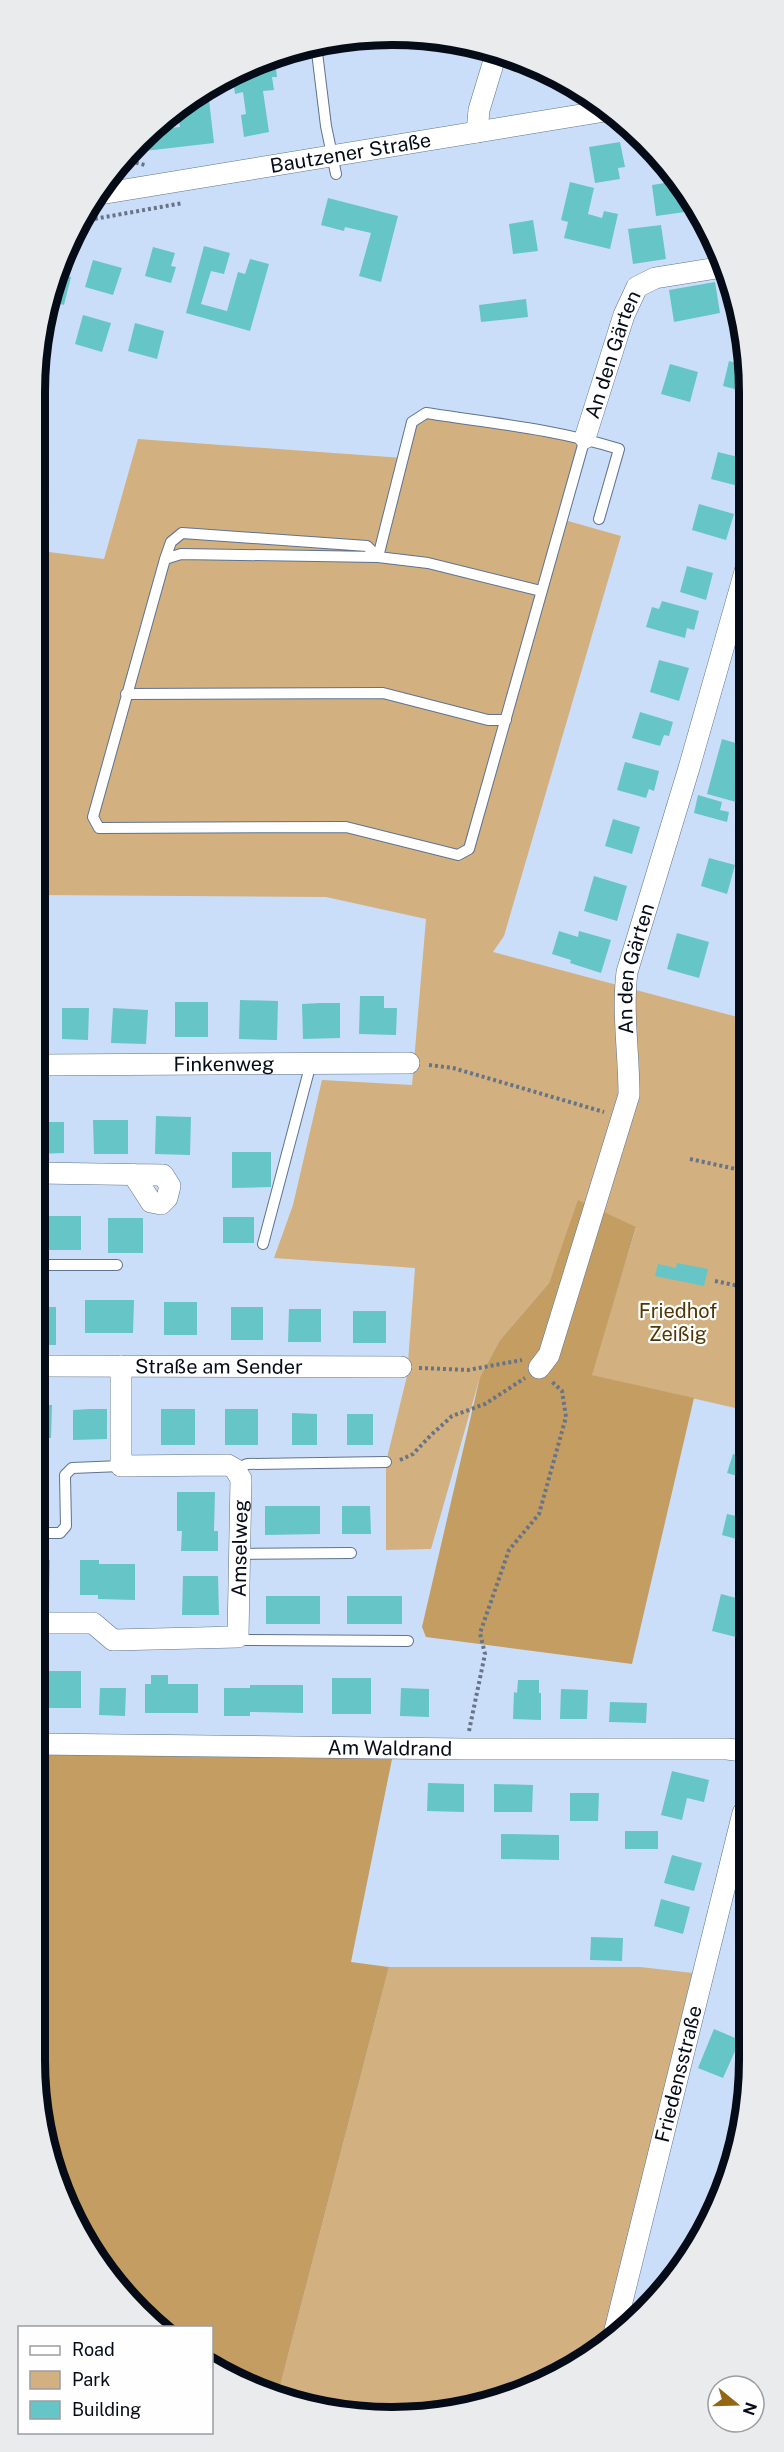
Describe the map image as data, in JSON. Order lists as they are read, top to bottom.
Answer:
{
  "streets": {
    "street": [
      "Bautzener Straße",
      "An den Gärten",
      "Finkenweg",
      "Straße am Sender",
      "Amselweg",
      "Am Waldrand",
      "Friedensstraße"
    ]
  },
  "parks": ["Friedhof Zeißig"],
  "legend": ["Road", "Park", "Building"],
  "north": "right"
}
